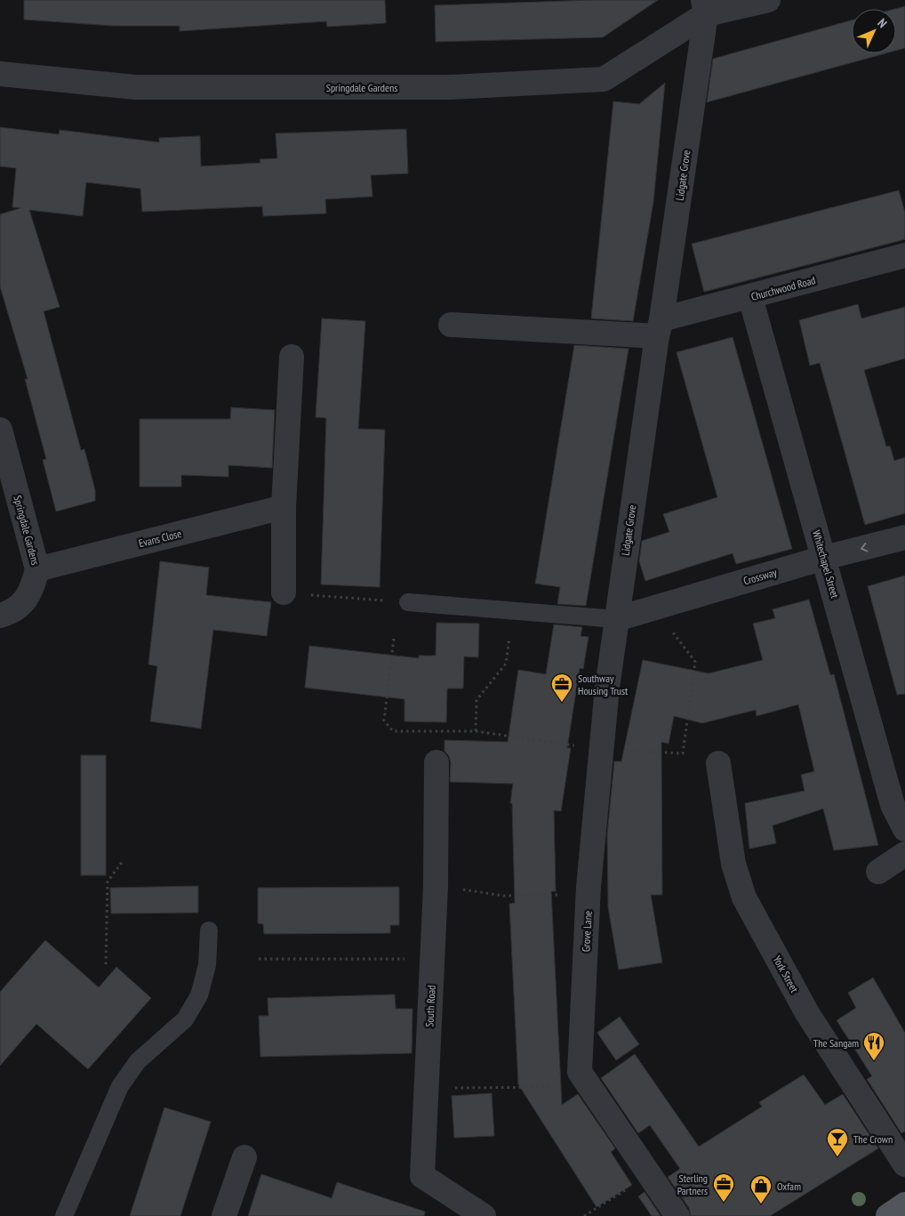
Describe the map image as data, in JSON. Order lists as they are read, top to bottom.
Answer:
{
  "streets": {
    "street": [
      "Springdale Gardens",
      "Lidgate Grove",
      "Churchwood Road",
      "Evans Close",
      "Whitechapel Street",
      "Crossway",
      "Grove Lane",
      "York Street",
      "South Road"
    ]
  },
  "crossings": [
    ["Springdale Gardens", "Lidgate Grove"],
    ["Springdale Gardens", "Evans Close"],
    ["Lidgate Grove", "Churchwood Road"],
    ["Lidgate Grove", "Crossway"],
    ["Lidgate Grove", "Grove Lane"],
    ["Churchwood Road", "Whitechapel Street"],
    ["Whitechapel Street", "Crossway"],
    ["Crossway", "Grove Lane"]
  ],
  "places": {
    "office": ["Southway Housing Trust", "Sterling Partners"],
    "restaurant": ["The Sangam"],
    "bar": ["The Crown"],
    "shop": ["Oxfam"]
  },
  "north": "top right"
}
